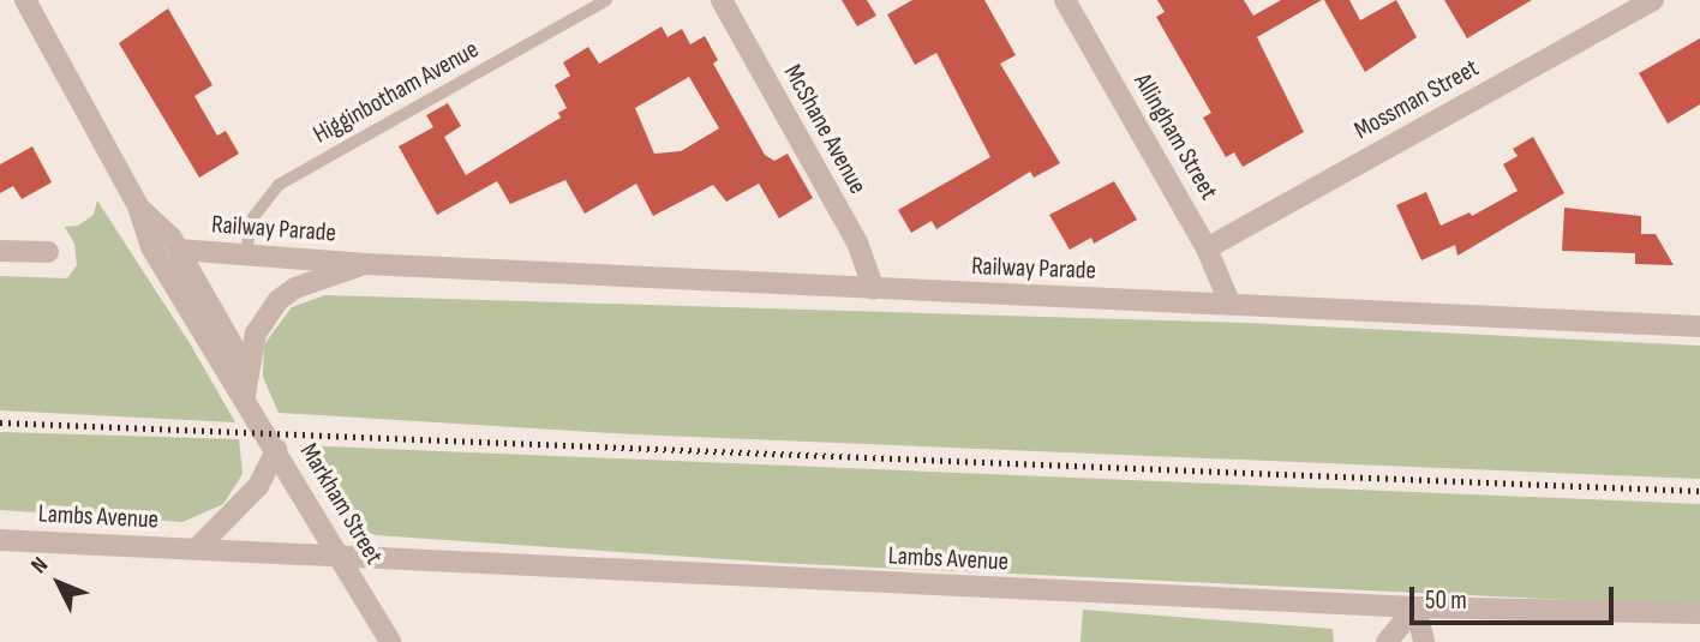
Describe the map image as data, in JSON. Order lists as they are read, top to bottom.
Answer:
{
  "streets": {
    "street": [
      "Mossman Street",
      "McShane Avenue",
      "Allingham Street",
      "Railway Parade",
      "Markham Street",
      "Lambs Avenue"
    ],
    "lane": ["Higginbotham Avenue"]
  },
  "crossings": [
    ["Higginbotham Avenue", "Railway Parade"],
    ["Mossman Street", "Allingham Street"],
    ["McShane Avenue", "Railway Parade"],
    ["Allingham Street", "Railway Parade"],
    ["Railway Parade", "Markham Street"],
    ["Markham Street", "Lambs Avenue"]
  ],
  "scale_bar": "50 m",
  "north": "top left"
}
